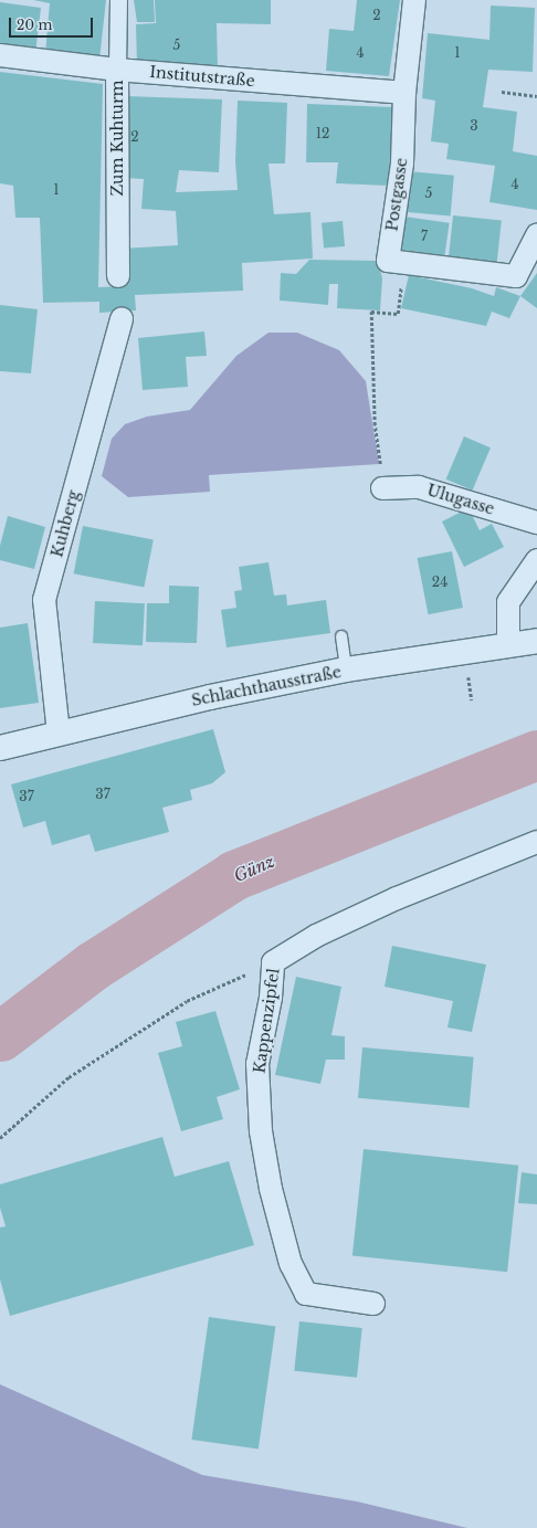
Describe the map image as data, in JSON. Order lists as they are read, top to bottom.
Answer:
{
  "streets": {
    "main road": ["Schlachthausstraße"],
    "street": [
      "Institutstraße",
      "Zum Kuhturm",
      "Postgasse",
      "Ulugasse",
      "Kuhberg",
      "Kappenzipfel"
    ]
  },
  "crossings": [
    ["Institutstraße", "Zum Kuhturm"],
    ["Institutstraße", "Postgasse"],
    ["Kuhberg", "Schlachthausstraße"]
  ],
  "water": ["Günz"],
  "house_numbers": [
    "2",
    "5",
    "4",
    "1",
    "3",
    "12",
    "2",
    "4",
    "1",
    "5",
    "7",
    "24",
    "37",
    "37"
  ],
  "scale_bar": "20 m"
}
